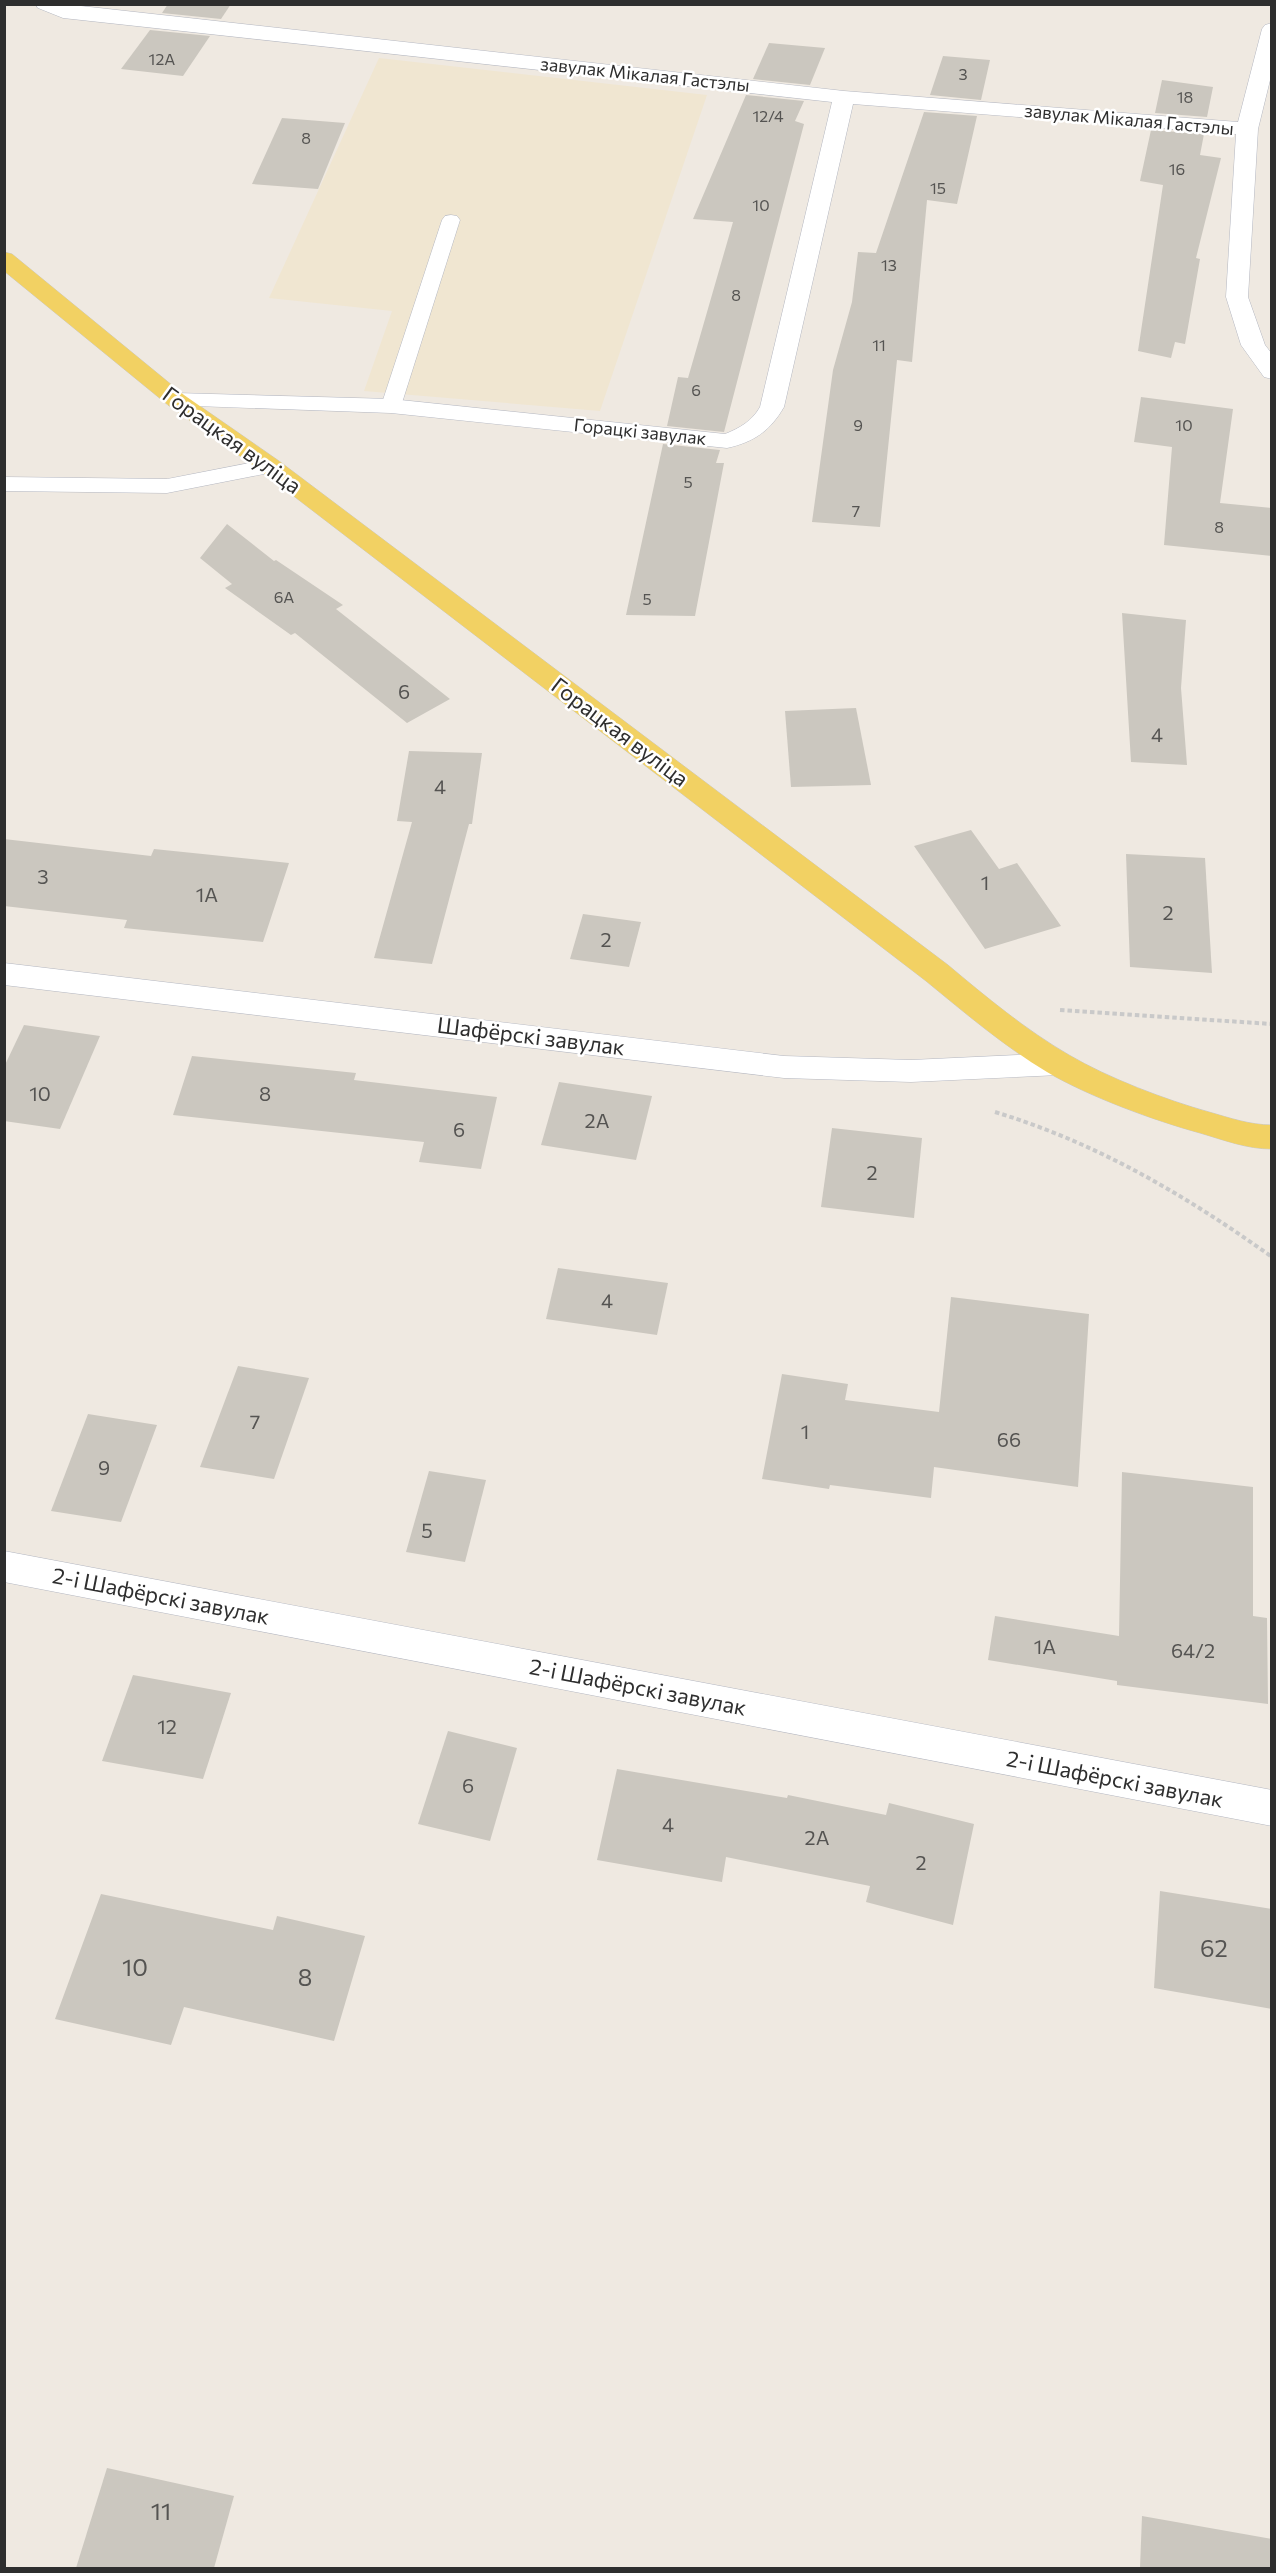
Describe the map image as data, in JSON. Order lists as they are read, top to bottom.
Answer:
{
  "streets": {
    "main road": ["Горацкая вуліца"],
    "street": [
      "завулак Мікалая Гастэлы",
      "Горацкі завулак",
      "Шафёрскі завулак",
      "2-і Шафёрскі завулак"
    ]
  },
  "crossings": [
    ["завулак Мікалая Гастэлы", "Горацкі завулак"],
    ["Горацкі завулак", "Горацкая вуліца"],
    ["Горацкая вуліца", "Шафёрскі завулак"]
  ],
  "house_numbers": [
    "12А",
    "3",
    "18",
    "12/4",
    "8",
    "16",
    "15",
    "10",
    "13",
    "8",
    "11",
    "6",
    "9",
    "10",
    "5",
    "7",
    "8",
    "6А",
    "5",
    "6",
    "4",
    "4",
    "3",
    "1",
    "1А",
    "2",
    "2",
    "10",
    "8",
    "2А",
    "6",
    "2",
    "4",
    "7",
    "1",
    "66",
    "9",
    "5",
    "1А",
    "64/2",
    "12",
    "6",
    "4",
    "2А",
    "2",
    "62",
    "10",
    "8",
    "11"
  ]
}
